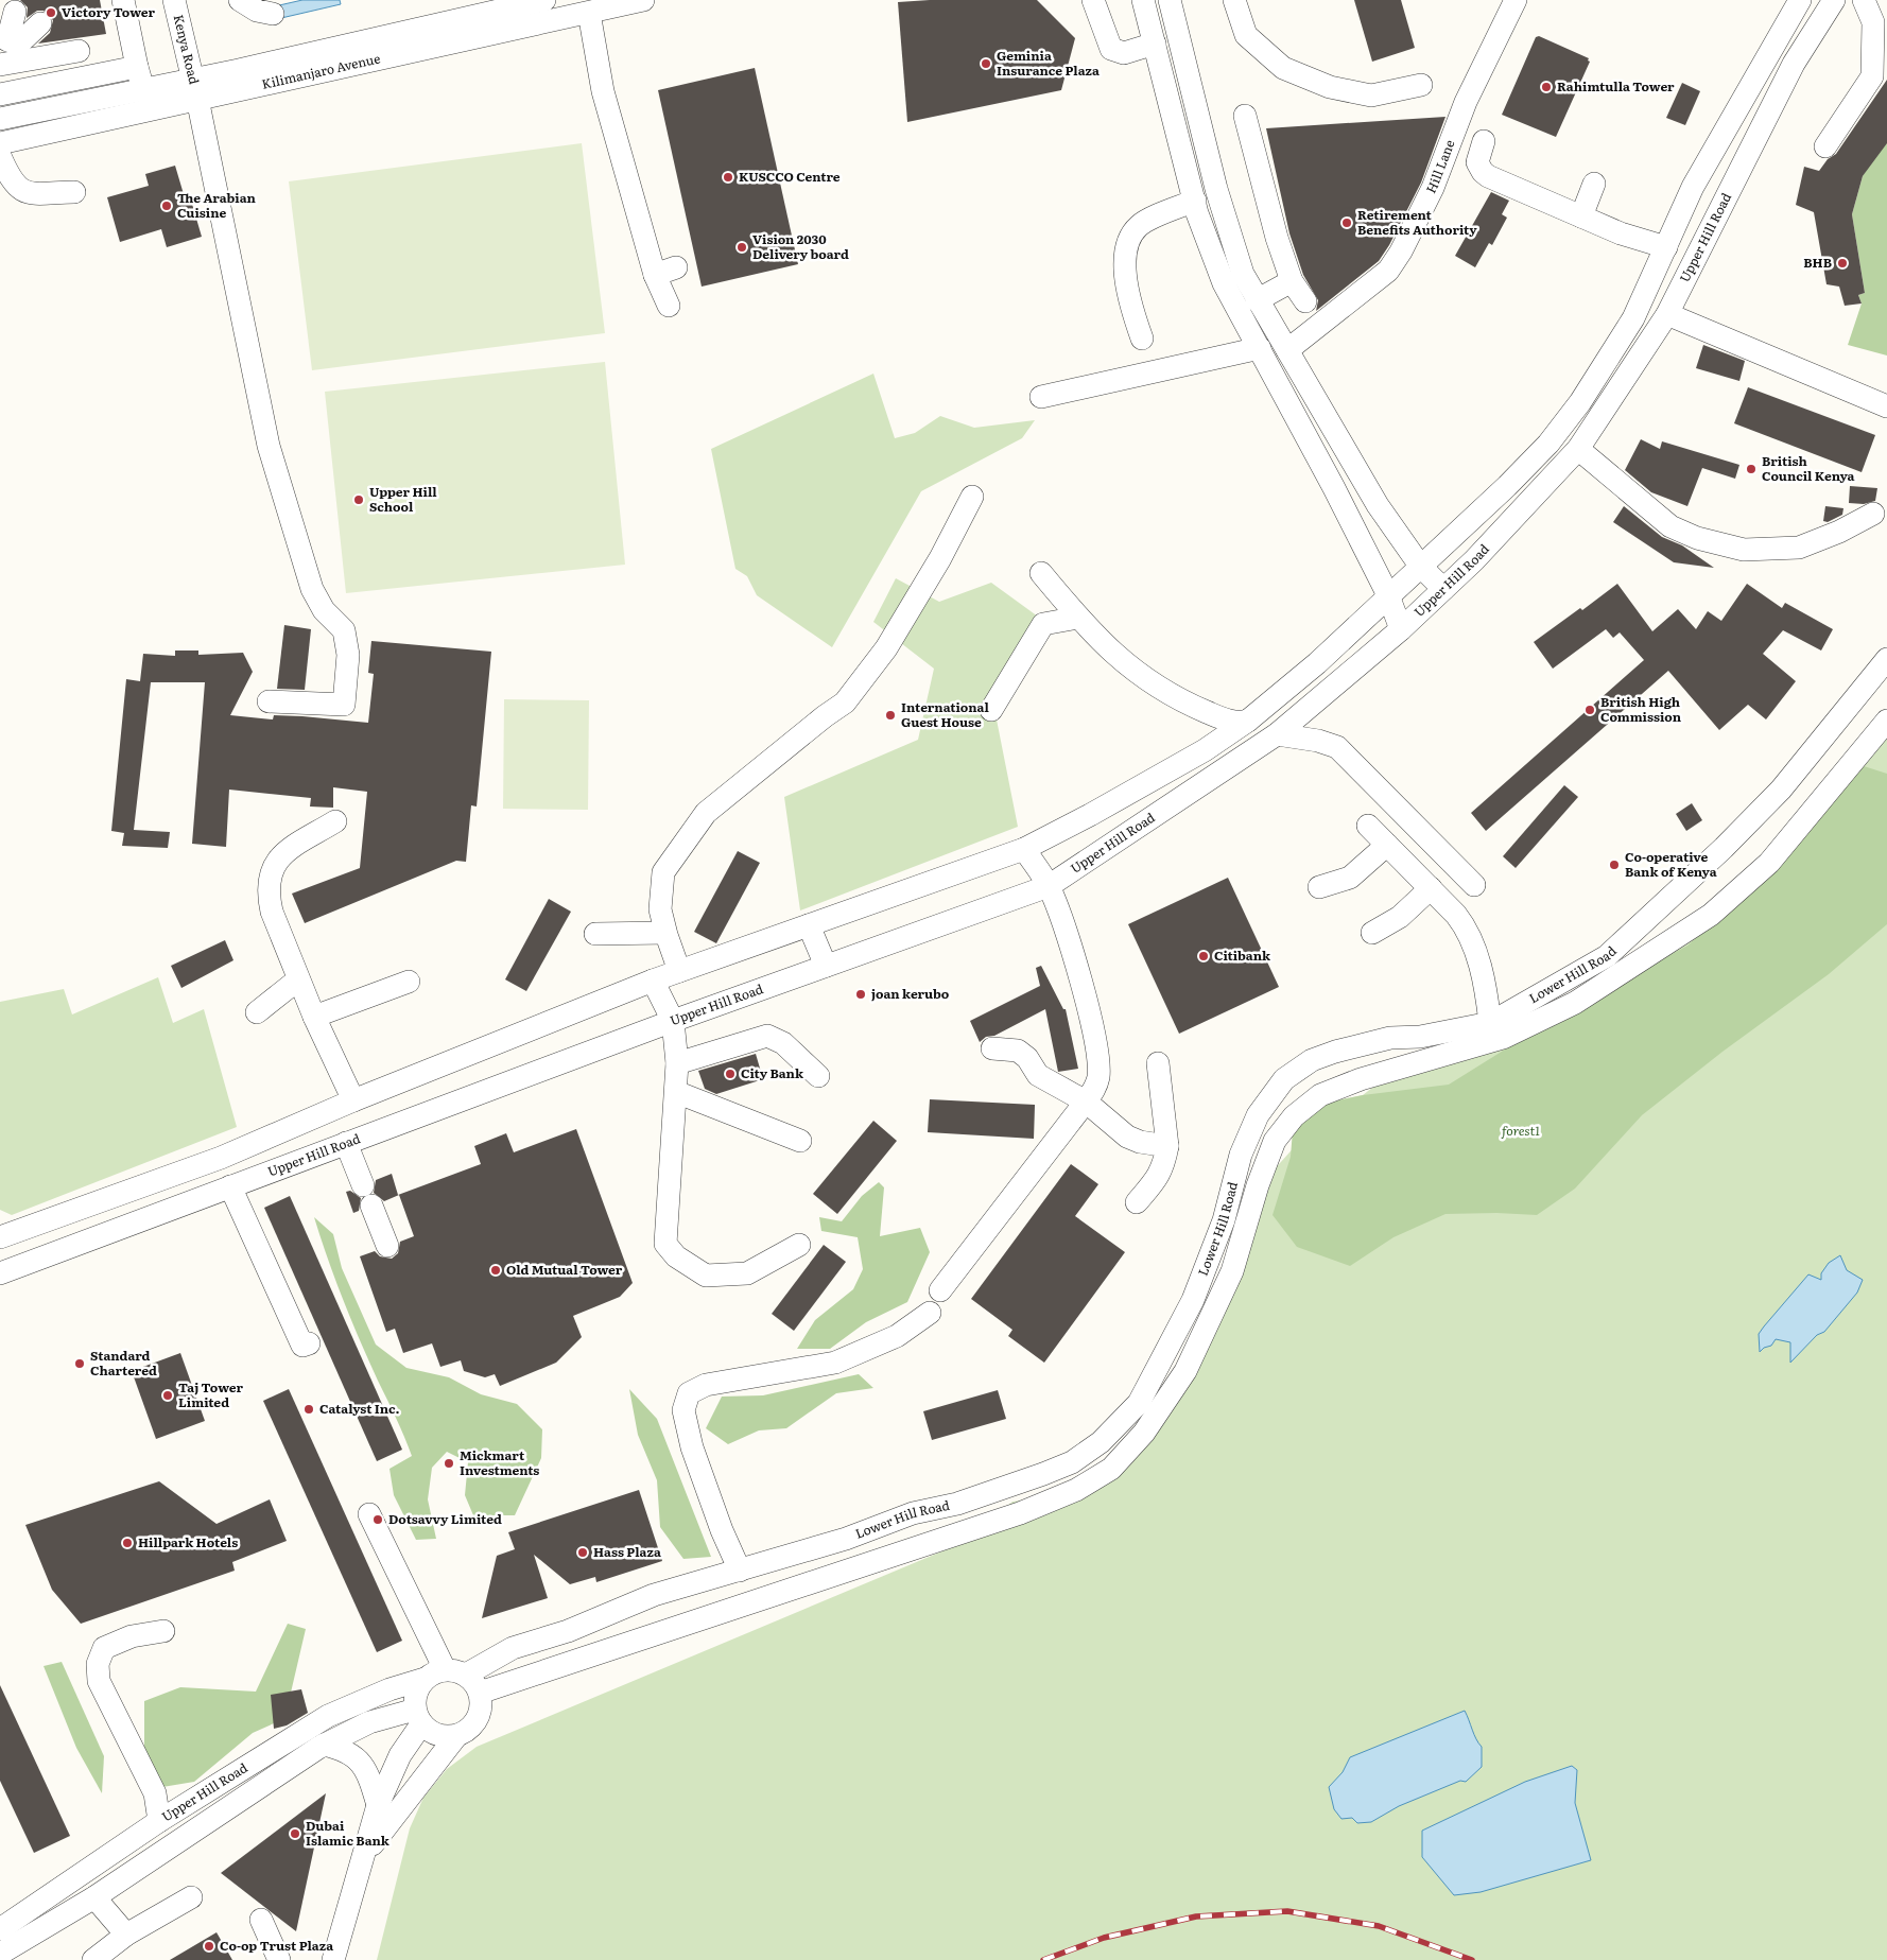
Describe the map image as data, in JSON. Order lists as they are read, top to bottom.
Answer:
{
  "streets": {
    "street": [
      "Kenya Road",
      "Kilimanjaro Avenue",
      "Hill Lane",
      "Upper Hill Road",
      "Lower Hill Road"
    ]
  },
  "crossings": [
    ["Kenya Road", "Kilimanjaro Avenue"],
    ["Upper Hill Road", "Lower Hill Road"]
  ],
  "parks": ["forest1"],
  "places": [
    "Victory Tower",
    "Geminia Insurance Plaza",
    "Rahimtulla Tower",
    "KUSCCO Centre",
    "The Arabian Cuisine",
    "Retirement Benefits Authority",
    "Vision 2030 Delivery board",
    "BHB",
    "British Council Kenya",
    "Upper Hill School",
    "British High Commission",
    "International Guest House",
    "Co-operative Bank of Kenya",
    "Citibank",
    "joan kerubo",
    "City Bank",
    "Old Mutual Tower",
    "Standard Chartered",
    "Taj Tower Limited",
    "Catalyst Inc.",
    "Mickmart Investments",
    "Dotsavvy Limited",
    "Hillpark Hotels",
    "Hass Plaza",
    "Dubai Islamic Bank",
    "Co-op Trust Plaza"
  ]
}
